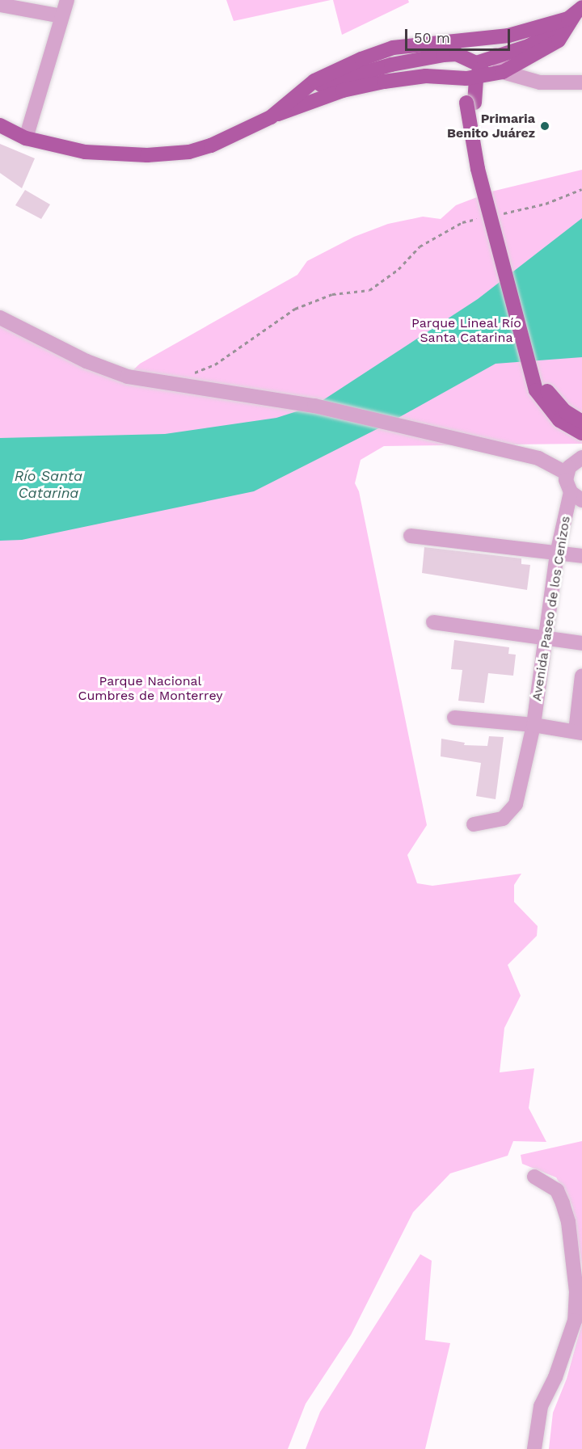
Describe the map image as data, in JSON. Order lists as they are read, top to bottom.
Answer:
{
  "streets": {
    "street": ["Avenida Paseo de los Cenizos"]
  },
  "water": ["Río Santa Catarina"],
  "parks": ["Parque Lineal Río Santa Catarina", "Parque Nacional Cumbres de Monterrey"],
  "places": ["Primaria Benito Juárez"],
  "scale_bar": "50 m"
}
